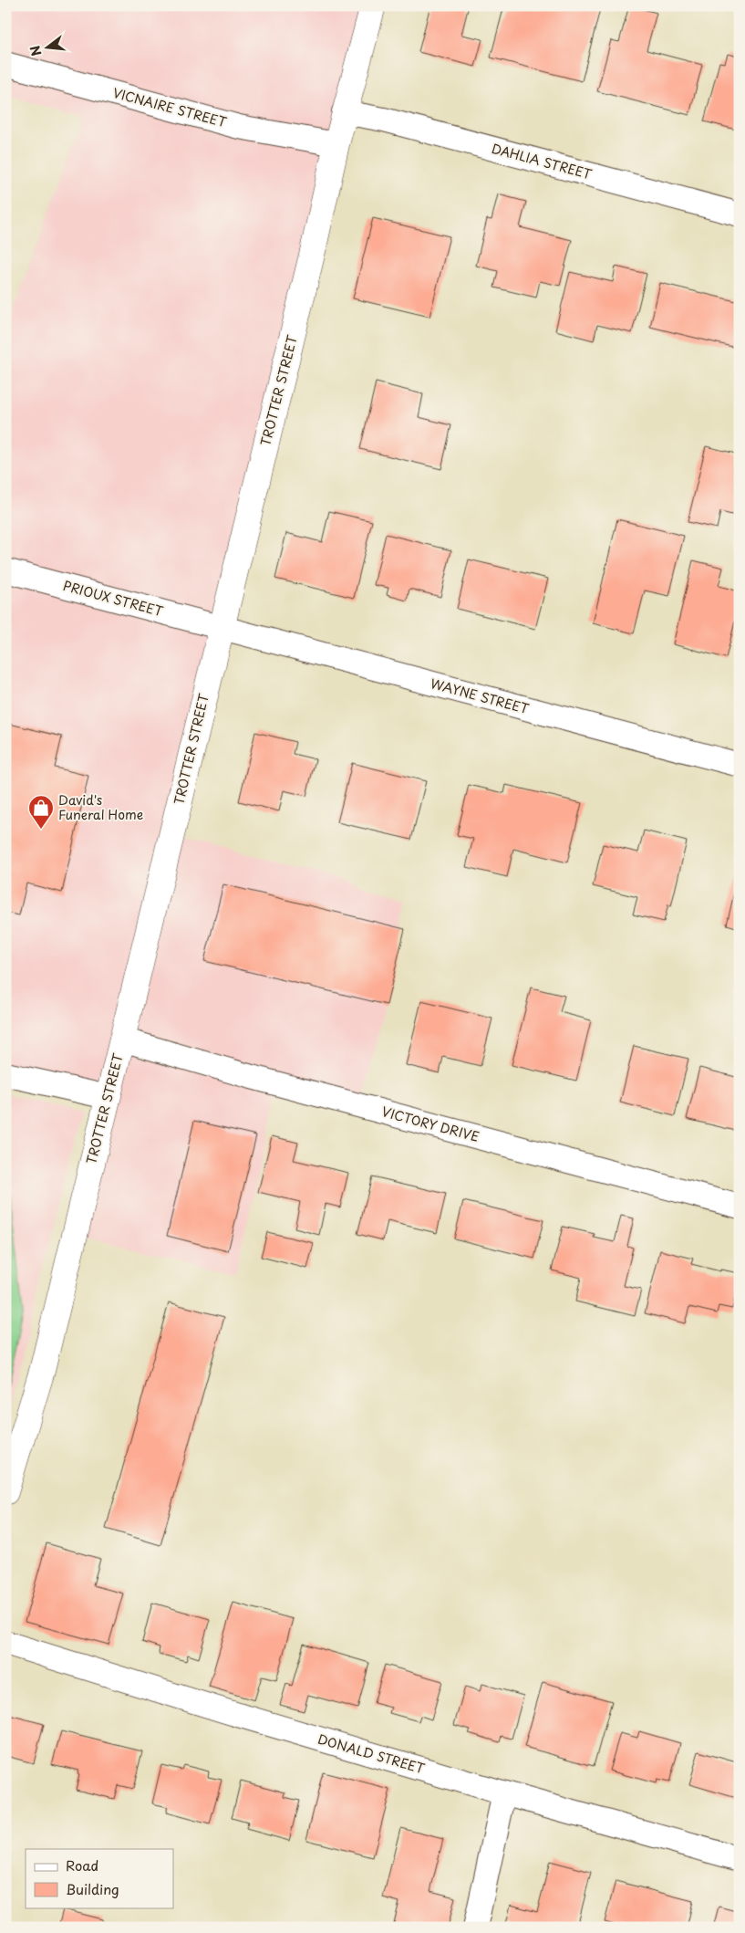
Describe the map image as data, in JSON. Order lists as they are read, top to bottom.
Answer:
{
  "streets": {
    "street": [
      "VICNAIRE STREET",
      "DAHLIA STREET",
      "TROTTER STREET",
      "PRIOUX STREET",
      "WAYNE STREET",
      "VICTORY DRIVE",
      "DONALD STREET"
    ]
  },
  "crossings": [
    ["VICNAIRE STREET", "TROTTER STREET"],
    ["DAHLIA STREET", "TROTTER STREET"],
    ["TROTTER STREET", "PRIOUX STREET"],
    ["TROTTER STREET", "WAYNE STREET"],
    ["TROTTER STREET", "VICTORY DRIVE"],
    ["PRIOUX STREET", "WAYNE STREET"]
  ],
  "places": {
    "shop": ["David's Funeral Home"]
  },
  "legend": ["Road", "Building"],
  "north": "left"
}
